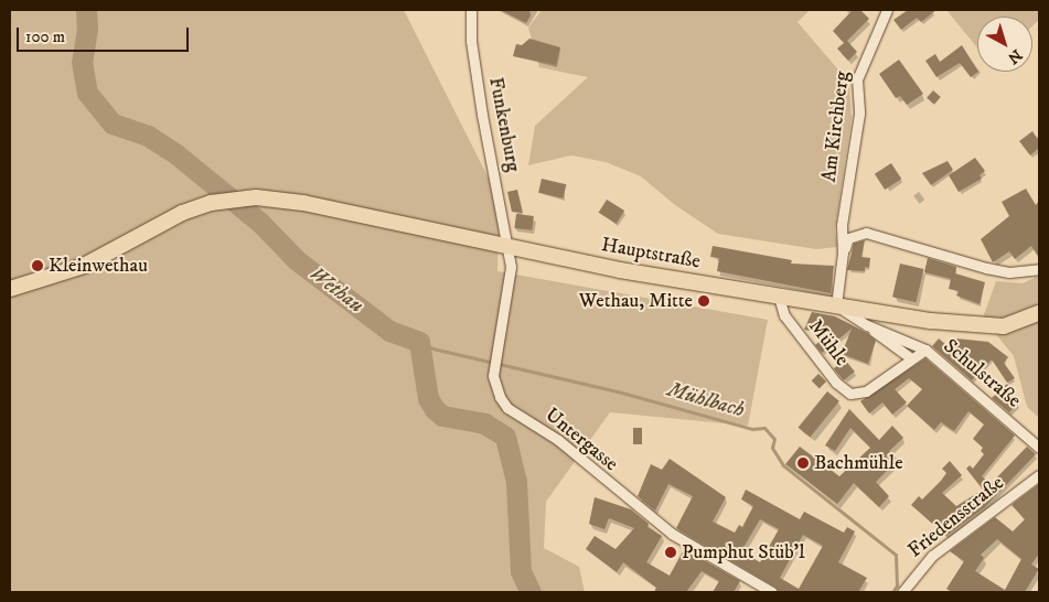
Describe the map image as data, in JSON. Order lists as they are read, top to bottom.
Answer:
{
  "streets": {
    "main road": ["Hauptstraße"],
    "street": [
      "Funkenburg",
      "Am Kirchberg",
      "Mühle",
      "Schulstraße",
      "Untergasse",
      "Friedensstraße"
    ]
  },
  "crossings": [
    ["Funkenburg", "Hauptstraße"],
    ["Funkenburg", "Untergasse"],
    ["Am Kirchberg", "Hauptstraße"],
    ["Am Kirchberg", "Schulstraße"],
    ["Hauptstraße", "Mühle"],
    ["Hauptstraße", "Schulstraße"],
    ["Hauptstraße", "Untergasse"],
    ["Mühle", "Schulstraße"]
  ],
  "water": ["Wethau", "Mühlbach"],
  "places": [
    "Kleinwethau",
    "Wethau, Mitte",
    "Bachmühle",
    "Pumphut Stüb'l"
  ],
  "scale_bar": "100 m",
  "north": "bottom right"
}
